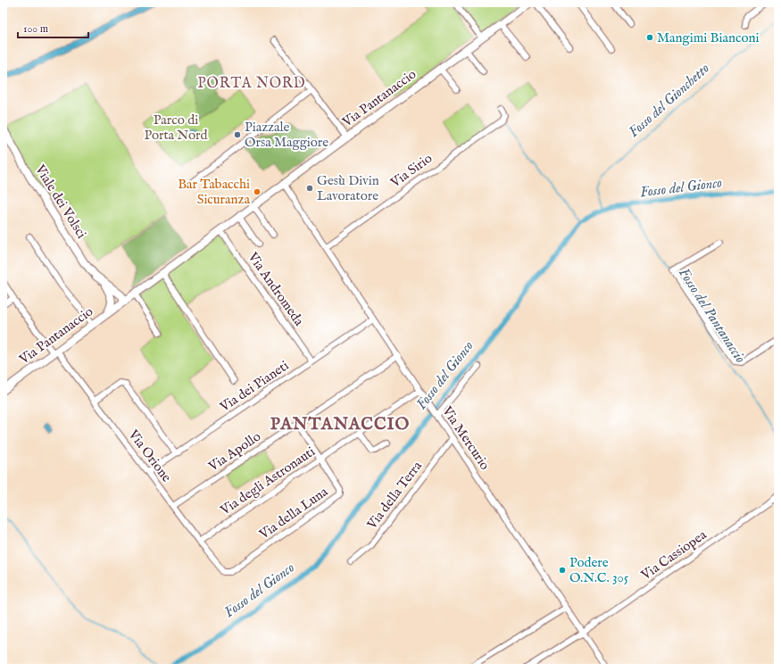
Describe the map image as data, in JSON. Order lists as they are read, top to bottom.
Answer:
{
  "streets": {
    "street": [
      "Via Pantanaccio",
      "Via Sirio",
      "Viale dei Volsci",
      "Via Andromeda",
      "Via dei Pianeti",
      "Via Mercurio",
      "Via Apollo",
      "Via Orione",
      "Via degli Astronauti",
      "Via della Terra",
      "Via della Luna",
      "Via Cassiopea"
    ]
  },
  "crossings": [
    ["Via Pantanaccio", "Viale dei Volsci"],
    ["Via Pantanaccio", "Via Andromeda"],
    ["Via Pantanaccio", "Via Mercurio"],
    ["Via Pantanaccio", "Via Orione"],
    ["Via Sirio", "Via Mercurio"],
    ["Via Andromeda", "Via dei Pianeti"],
    ["Via dei Pianeti", "Via Mercurio"],
    ["Via dei Pianeti", "Via Orione"],
    ["Via Mercurio", "Via Apollo"],
    ["Via Mercurio", "Via degli Astronauti"],
    ["Via Mercurio", "Via della Terra"],
    ["Via Mercurio", "Via Cassiopea"],
    ["Via Apollo", "Via Orione"],
    ["Via Apollo", "Via della Luna"],
    ["Via Orione", "Via degli Astronauti"],
    ["Via Orione", "Via della Luna"],
    ["Via degli Astronauti", "Via della Luna"]
  ],
  "districts": ["PORTA NORD", "PANTANACCIO"],
  "water": ["Fosso del Gionchetto", "Fosso del Gionco", "Fosso del Pantanaccio"],
  "parks": ["Parco di Porta Nord"],
  "places": [
    "Mangimi Bianconi",
    "Piazzale Orsa Maggiore",
    "Gesù Divin Lavoratore",
    "Bar Tabacchi Sicuranza",
    "Podere O.N.C. 305"
  ],
  "scale_bar": "100 m"
}
